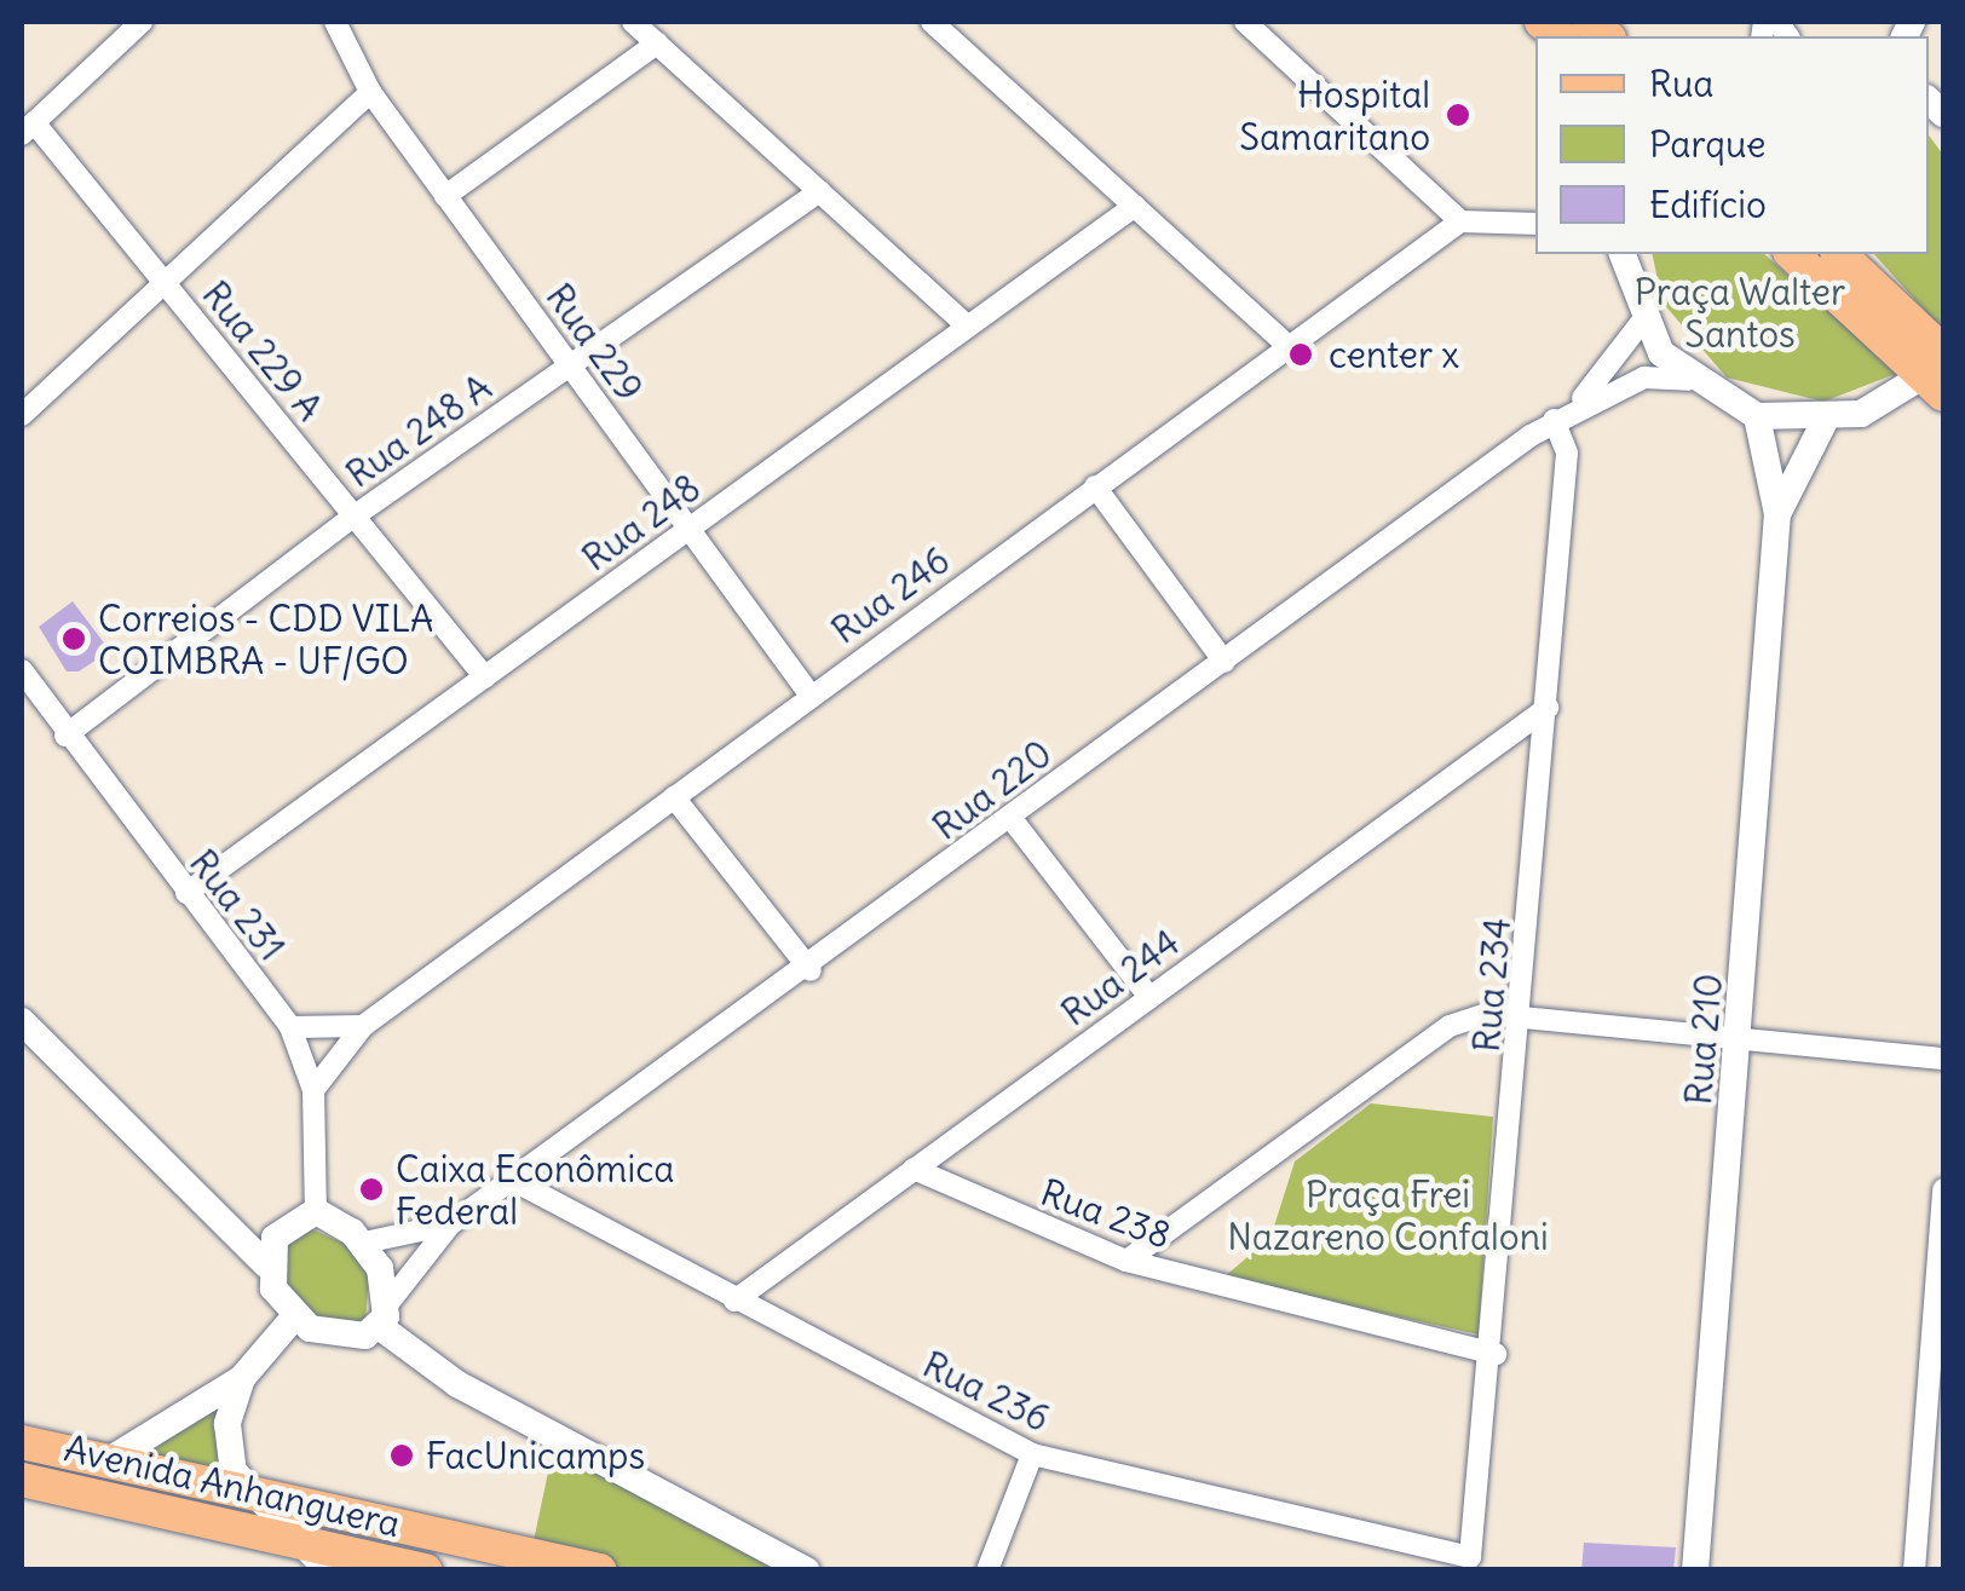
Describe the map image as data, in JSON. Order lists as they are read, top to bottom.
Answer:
{
  "streets": {
    "main road": ["Avenida Anhanguera"],
    "street": [
      "Rua 229",
      "Rua 229 A",
      "Rua 248 A",
      "Rua 248",
      "Rua 246",
      "Rua 220",
      "Rua 231",
      "Rua 244",
      "Rua 234",
      "Rua 210",
      "Rua 238",
      "Rua 236"
    ]
  },
  "crossings": [
    ["Rua 229", "Rua 248 A"],
    ["Rua 229", "Rua 248"],
    ["Rua 229", "Rua 246"],
    ["Rua 229 A", "Rua 248 A"],
    ["Rua 229 A", "Rua 248"],
    ["Rua 248 A", "Rua 231"],
    ["Rua 248", "Rua 231"],
    ["Rua 246", "Rua 231"],
    ["Rua 220", "Rua 231"],
    ["Rua 220", "Rua 234"],
    ["Rua 220", "Rua 236"],
    ["Rua 244", "Rua 234"],
    ["Rua 244", "Rua 238"],
    ["Rua 244", "Rua 236"],
    ["Rua 234", "Rua 238"],
    ["Rua 234", "Rua 236"]
  ],
  "parks": ["Praça Walter Santos", "Praça Frei Nazareno Confaloni"],
  "places": [
    "Hospital Samaritano",
    "center x",
    "Correios - CDD VILA COIMBRA - UF/GO",
    "Caixa Econômica Federal",
    "FacUnicamps"
  ],
  "legend": ["Rua", "Parque", "Edifício"]
}
